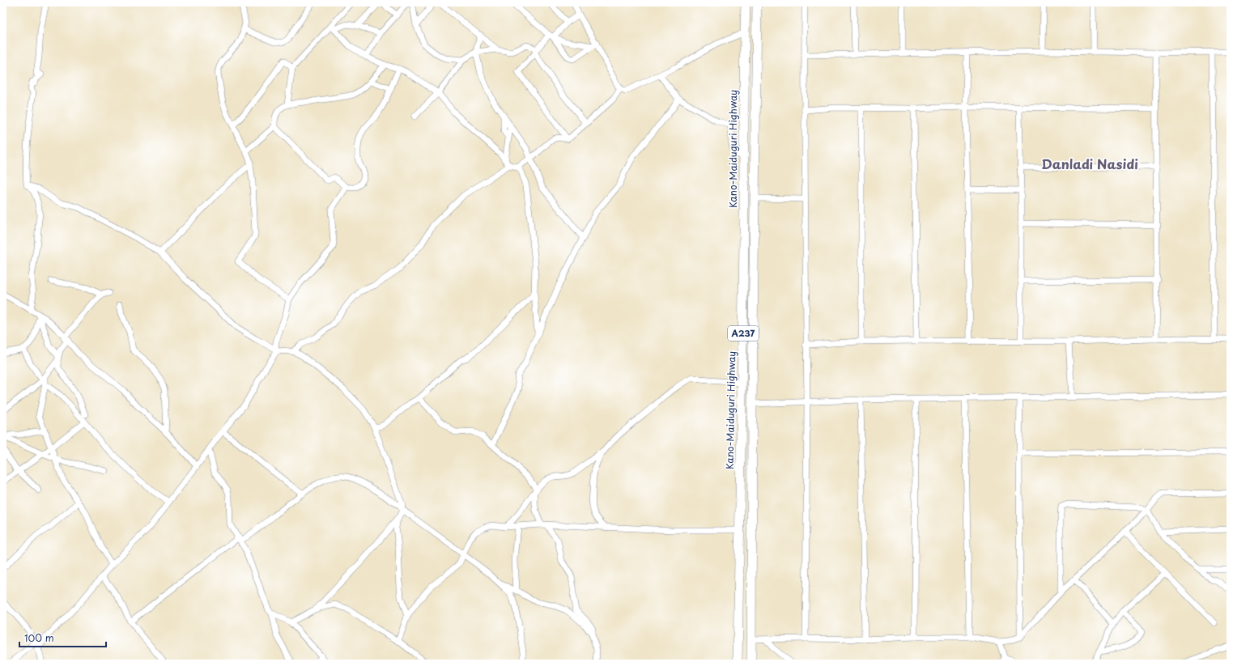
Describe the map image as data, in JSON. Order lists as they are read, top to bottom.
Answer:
{
  "streets": {
    "highway": ["Kano-Maiduguri Highway", "A237"]
  },
  "districts": ["Danladi Nasidi"],
  "scale_bar": "100 m"
}
